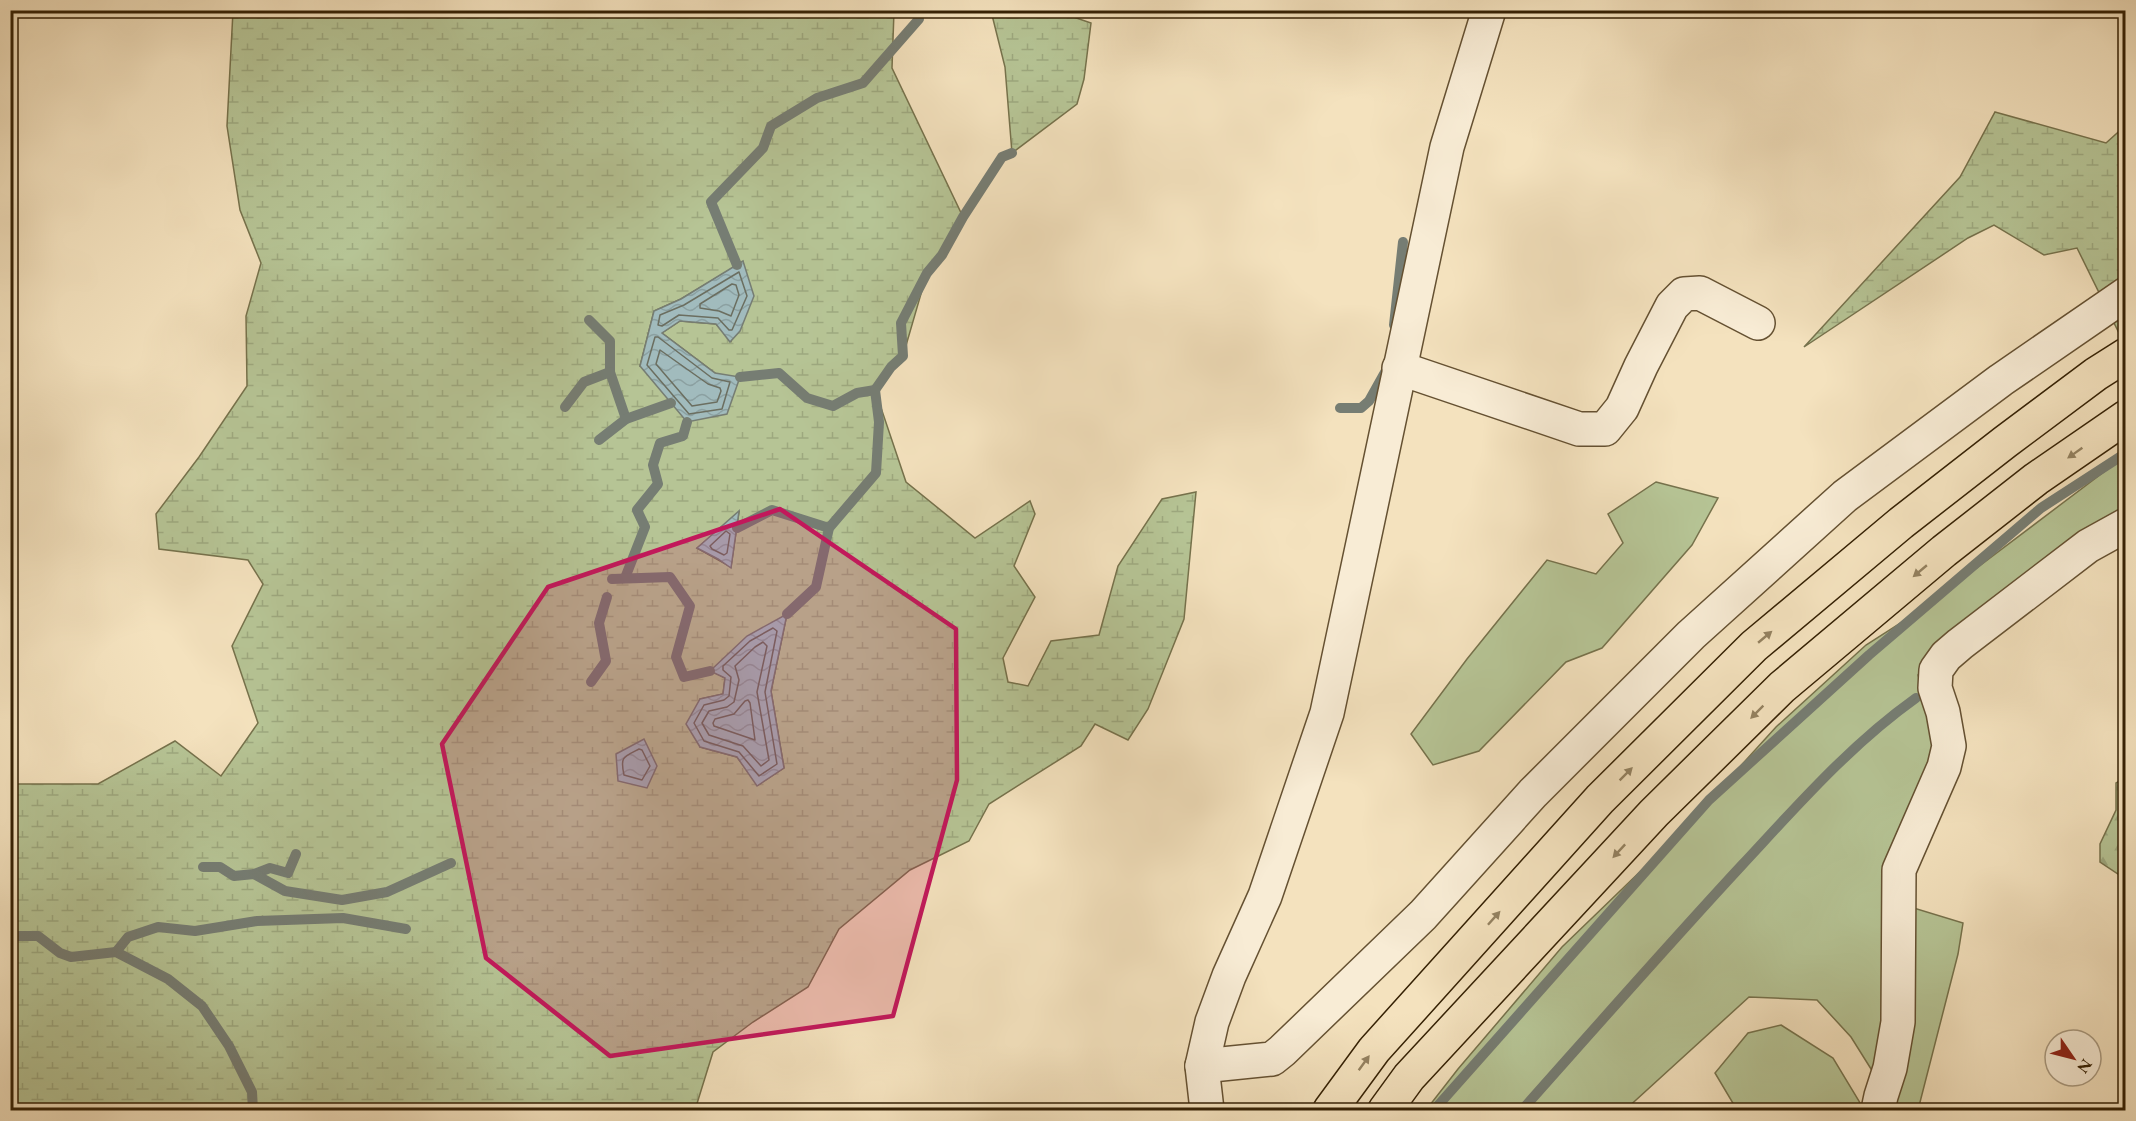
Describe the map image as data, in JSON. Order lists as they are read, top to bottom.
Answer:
{
  "north": "bottom right"
}
